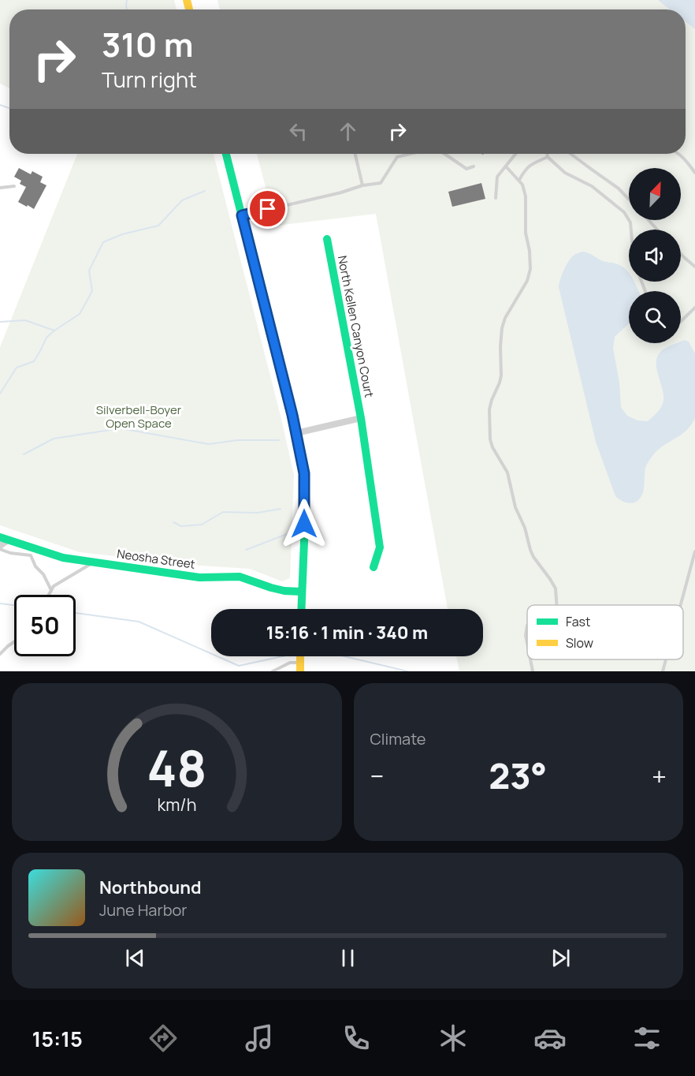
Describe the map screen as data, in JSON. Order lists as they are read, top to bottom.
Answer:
{
  "streets": {
    "street": ["North Kellen Canyon Court", "Neosha Street"]
  },
  "parks": ["Silverbell-Boyer Open Space"],
  "legend": ["Fast", "Slow"],
  "north": "top right",
  "page": {
    "turn": ["310 m", "Turn right"],
    "limit": "50",
    "trip": "15:16 · 1 min · 340 m",
    "tile": "Climate",
    "heat": ["−", "23°", "+"],
    "song": ["Northbound", "June Harbor"],
    "tabs": "15:15",
    "gauge": ["48", "km/h"]
  }
}
